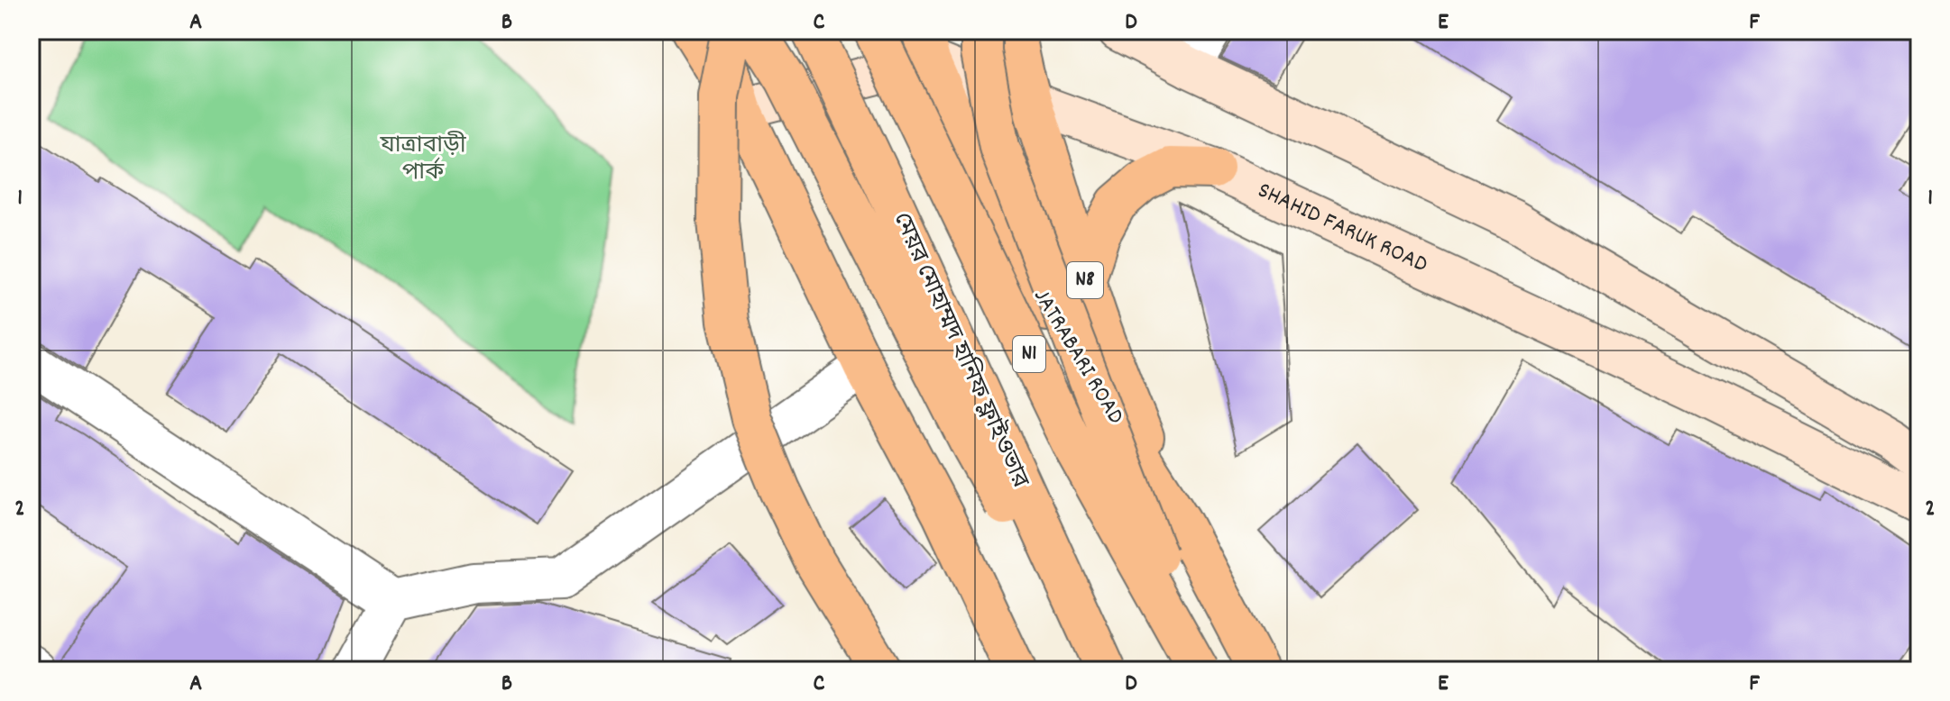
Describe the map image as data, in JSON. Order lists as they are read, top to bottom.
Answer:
{
  "streets": {
    "main road": [
      "SHAHID FARUK ROAD",
      "N8",
      "মেয়র মোহাম্মদ হানিফ ফ্লাইওভার",
      "N1",
      "JATRABARI ROAD"
    ]
  },
  "crossings": [
    ["SHAHID FARUK ROAD", "N8"],
    ["SHAHID FARUK ROAD", "JATRABARI ROAD"],
    ["N8", "JATRABARI ROAD"]
  ],
  "parks": ["যাত্রাবাড়ী পার্ক"],
  "grid": {
    "columns": [
      "A",
      "B",
      "C",
      "D",
      "E",
      "F"
    ],
    "rows": ["1", "2"]
  }
}
